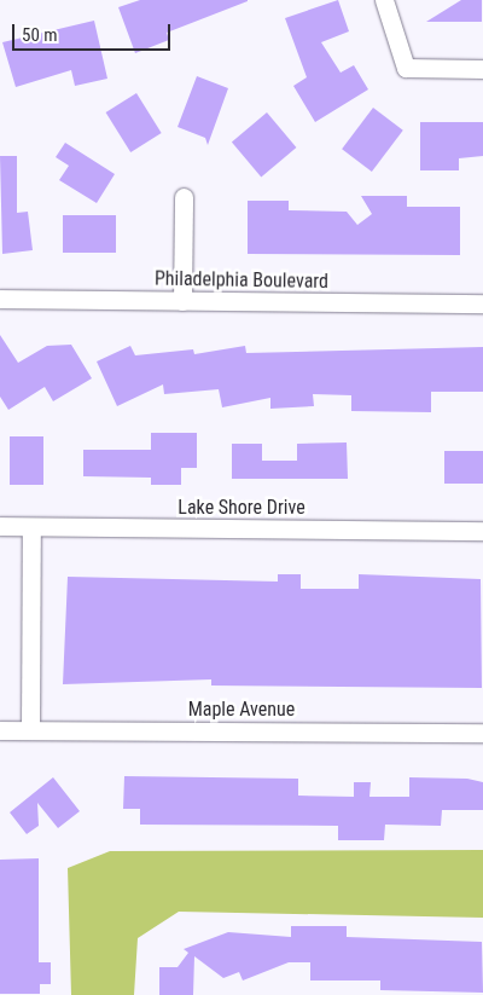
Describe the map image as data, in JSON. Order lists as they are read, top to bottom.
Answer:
{
  "streets": {
    "street": ["Philadelphia Boulevard", "Lake Shore Drive", "Maple Avenue"]
  },
  "scale_bar": "50 m"
}
